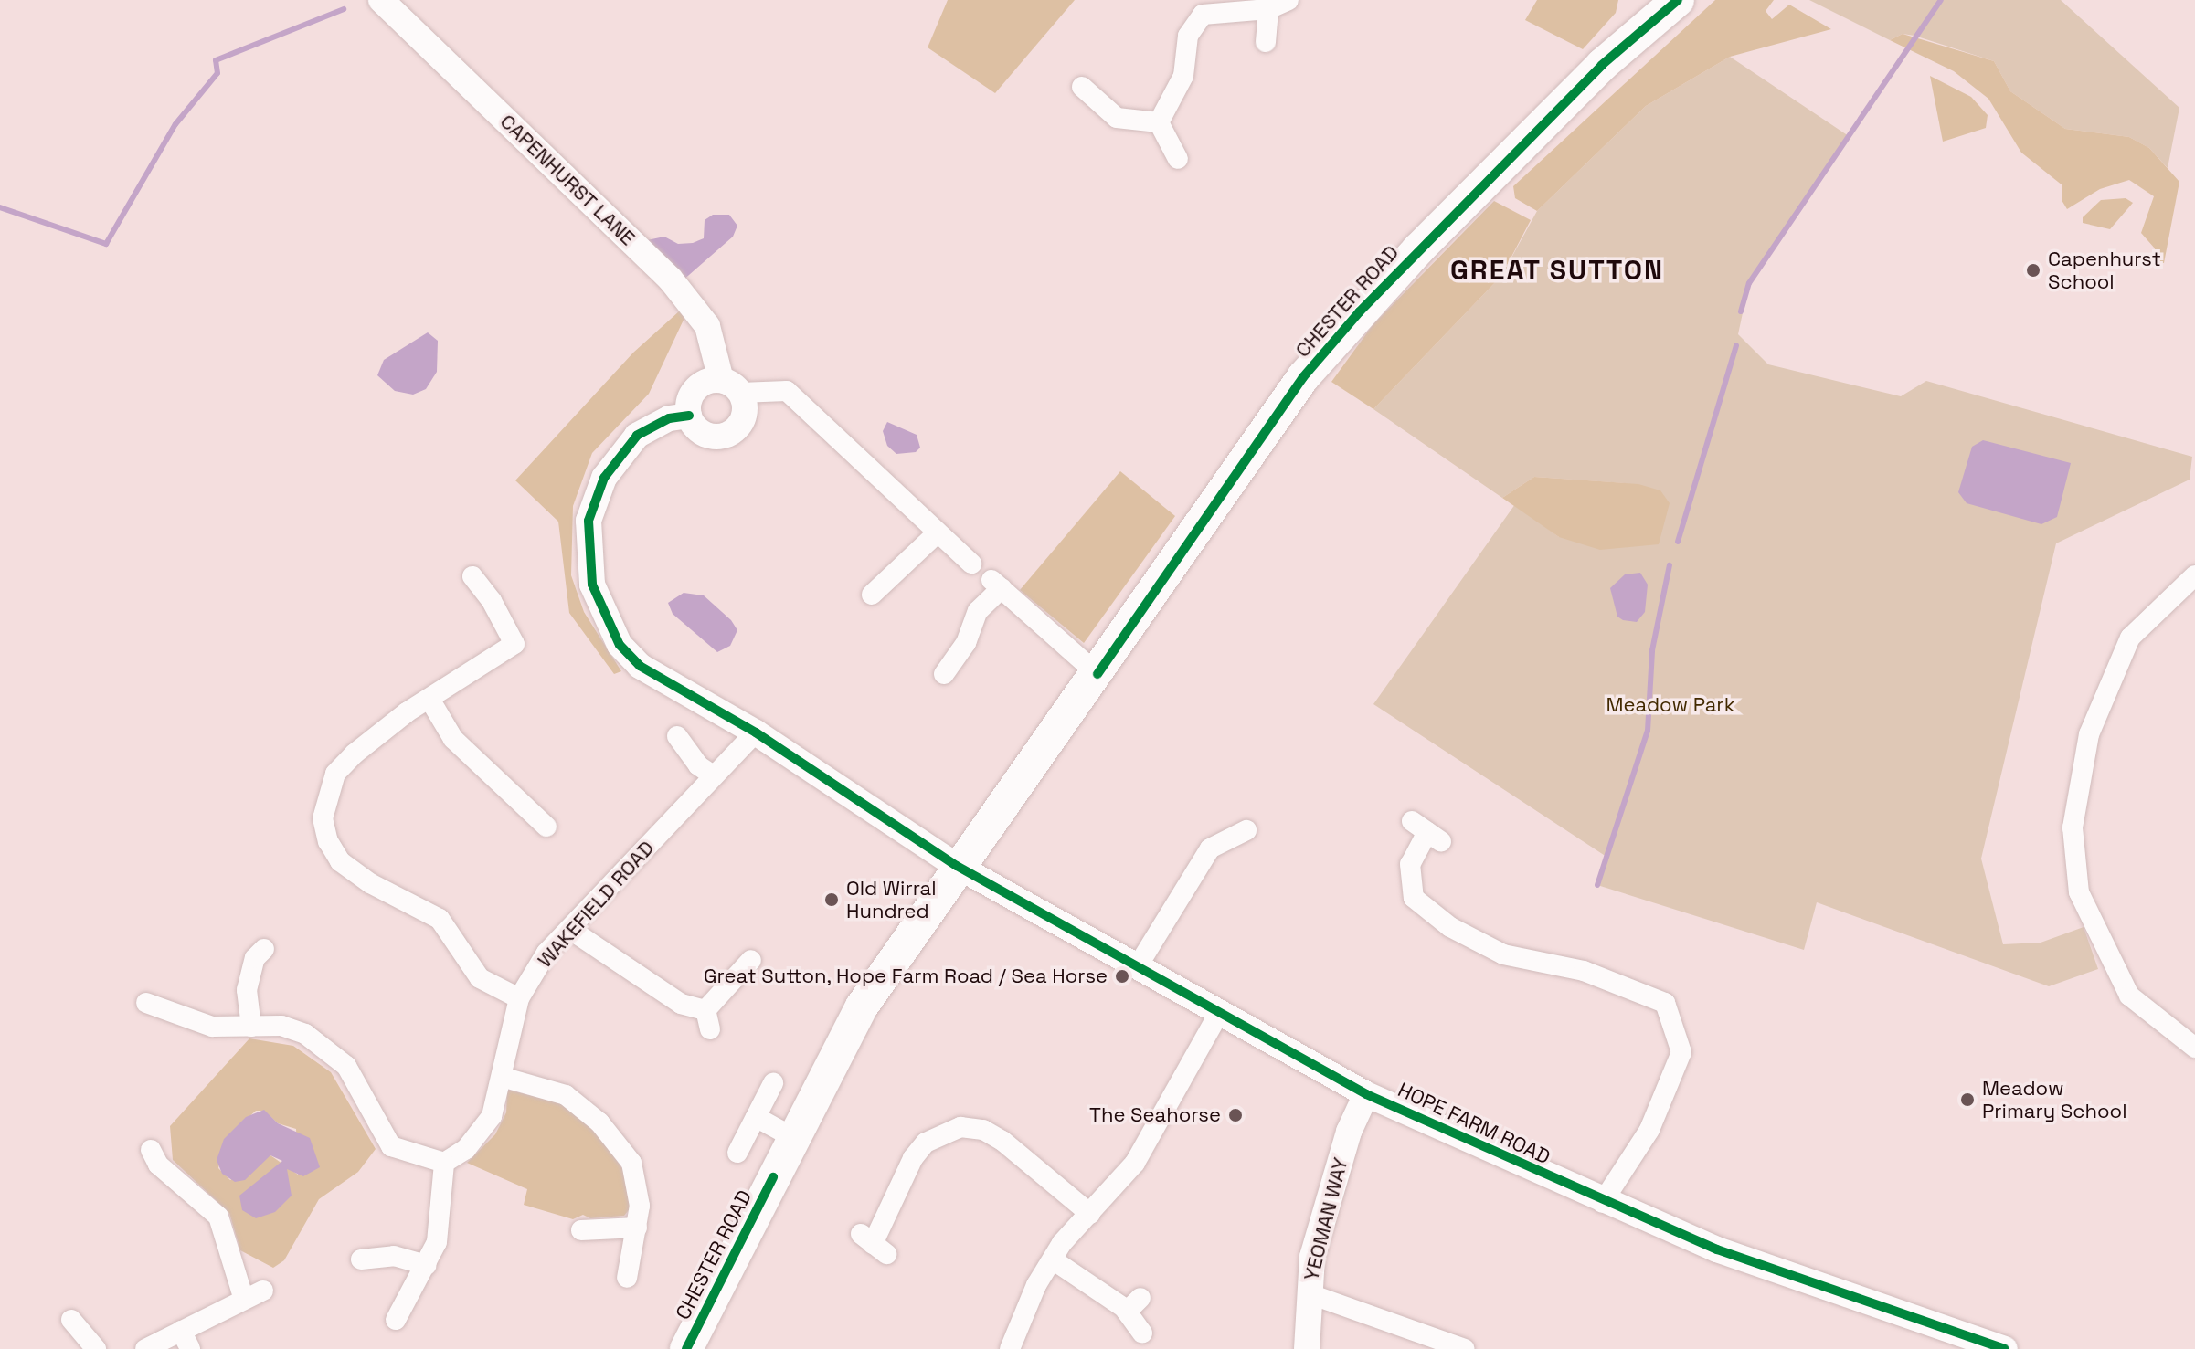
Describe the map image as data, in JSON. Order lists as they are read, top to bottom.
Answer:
{
  "streets": {
    "main road": ["CHESTER ROAD"],
    "street": [
      "CAPENHURST LANE",
      "WAKEFIELD ROAD",
      "HOPE FARM ROAD",
      "YEOMAN WAY"
    ]
  },
  "crossings": [
    ["CAPENHURST LANE", "HOPE FARM ROAD"],
    ["CHESTER ROAD", "HOPE FARM ROAD"],
    ["WAKEFIELD ROAD", "HOPE FARM ROAD"],
    ["HOPE FARM ROAD", "YEOMAN WAY"]
  ],
  "districts": ["GREAT SUTTON"],
  "parks": ["Meadow Park"],
  "places": [
    "Capenhurst School",
    "Old Wirral Hundred",
    "Great Sutton, Hope Farm Road / Sea Horse",
    "Meadow Primary School",
    "The Seahorse"
  ]
}
